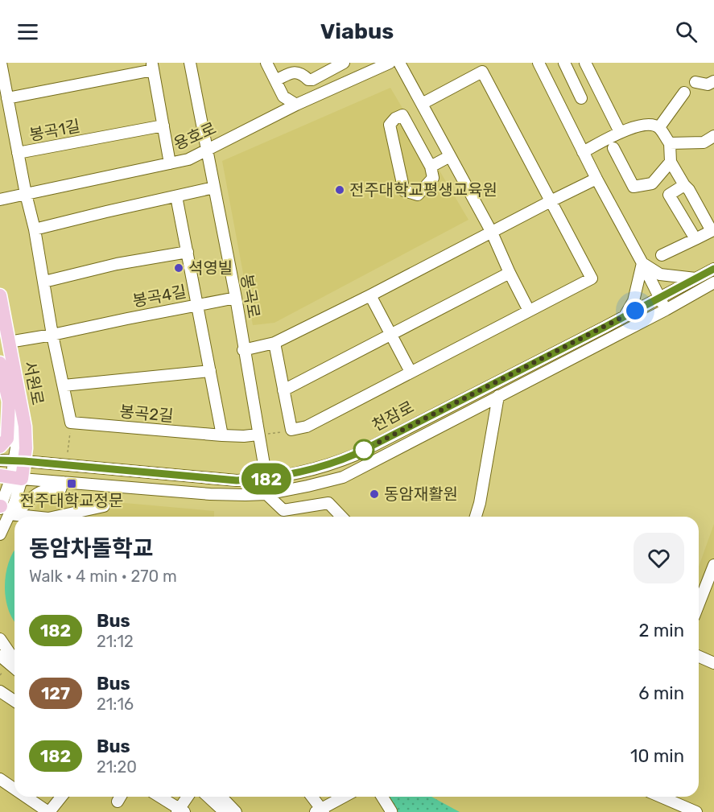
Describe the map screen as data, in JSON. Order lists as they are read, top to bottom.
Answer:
{
  "streets": {
    "main road": ["서원로"],
    "street": [
      "봉곡1길",
      "용호로",
      "봉곡4길",
      "봉곡로",
      "봉곡2길",
      "천잠로"
    ]
  },
  "crossings": [
    ["봉곡1길", "용호로"],
    ["용호로", "봉곡로"],
    ["봉곡4길", "봉곡2길"],
    ["봉곡로", "봉곡2길"],
    ["봉곡로", "천잠로"],
    ["서원로", "천잠로"]
  ],
  "places": {
    "other": ["전주대학교평생교육원", "셕영빌", "동암재활원"],
    "transit": ["전주대학교정문"]
  },
  "lines": ["bus line 182"],
  "page": {
    "header": "Viabus",
    "on_map": "182",
    "heading": ["동암차돌학교", "Walk · 4 min · 270 m"],
    "list": [
      {
        "mark": "182",
        "name": "Bus",
        "note": "21:12",
        "value": "2 min"
      },
      {
        "mark": "127",
        "name": "Bus",
        "note": "21:16",
        "value": "6 min"
      },
      {
        "mark": "182",
        "name": "Bus",
        "note": "21:20",
        "value": "10 min"
      }
    ]
  }
}
